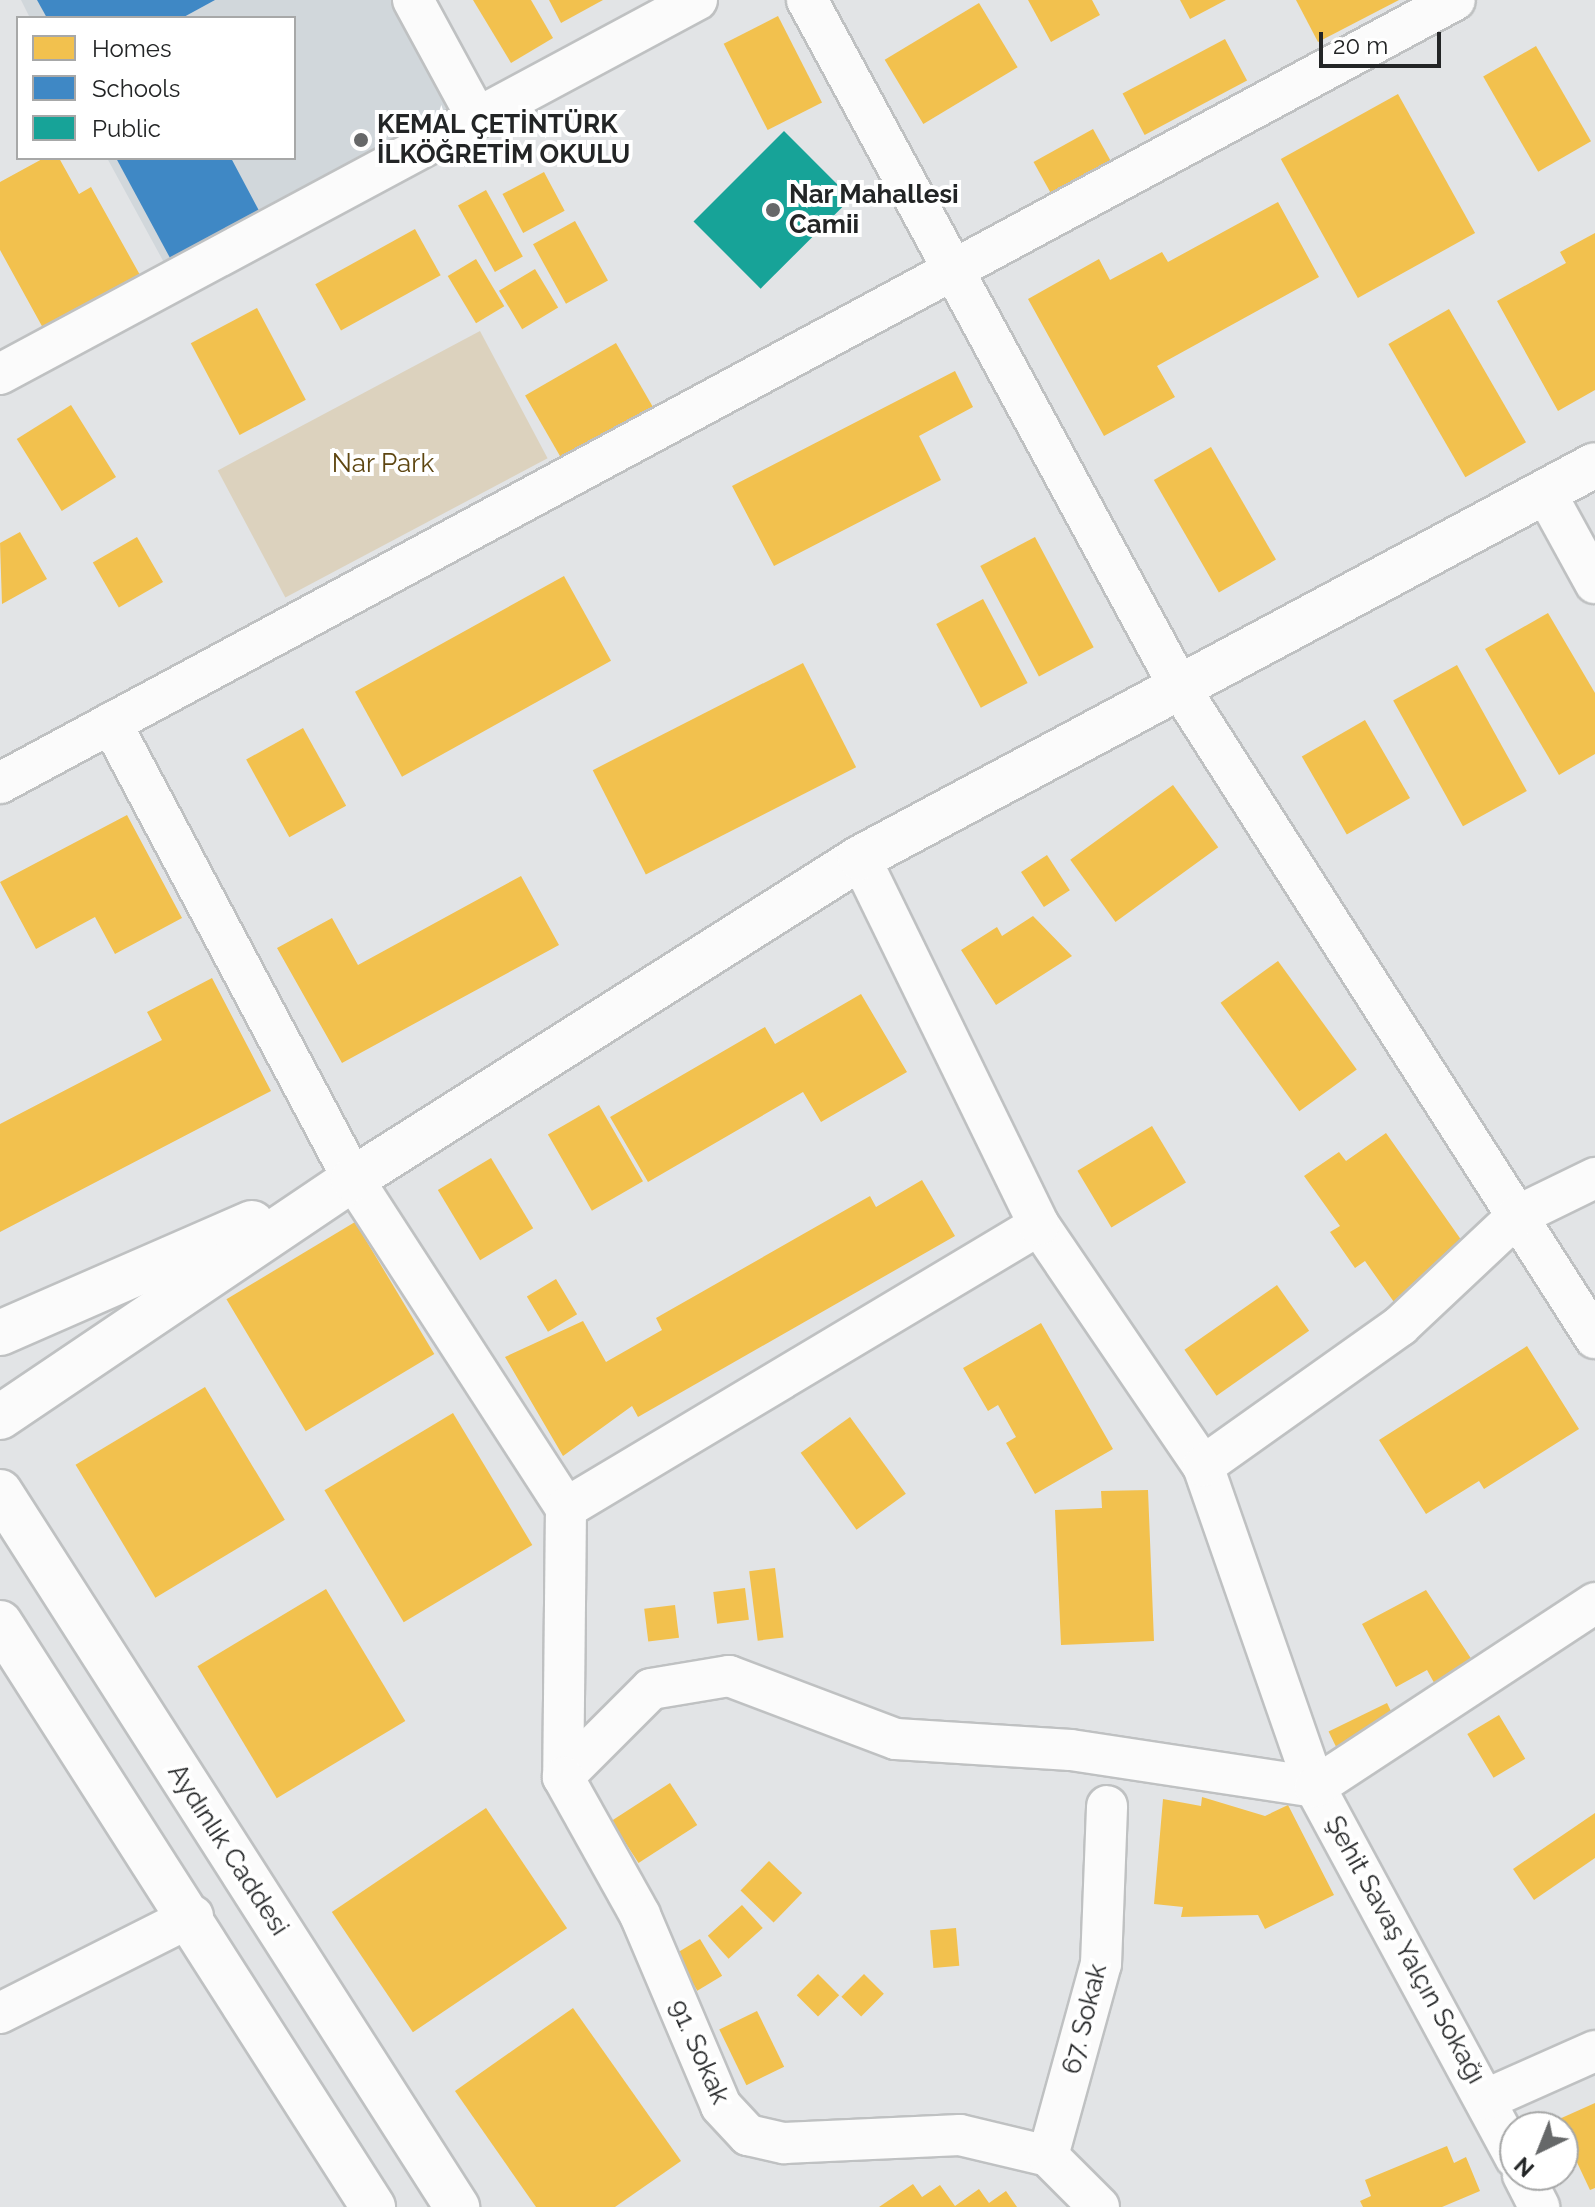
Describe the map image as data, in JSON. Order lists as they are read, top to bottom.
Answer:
{
  "streets": {
    "street": [
      "Aydınlık Caddesi",
      "Şehit Savaş Yalçın Sokağı",
      "67. Sokak",
      "91. Sokak"
    ]
  },
  "crossings": [
    ["67. Sokak", "91. Sokak"]
  ],
  "parks": ["Nar Park"],
  "places": ["KEMAL ÇETİNTÜRK İLKÖĞRETİM OKULU", "Nar Mahallesi Camii"],
  "legend": ["Homes", "Schools", "Public"],
  "scale_bar": "20 m",
  "north": "bottom left"
}
